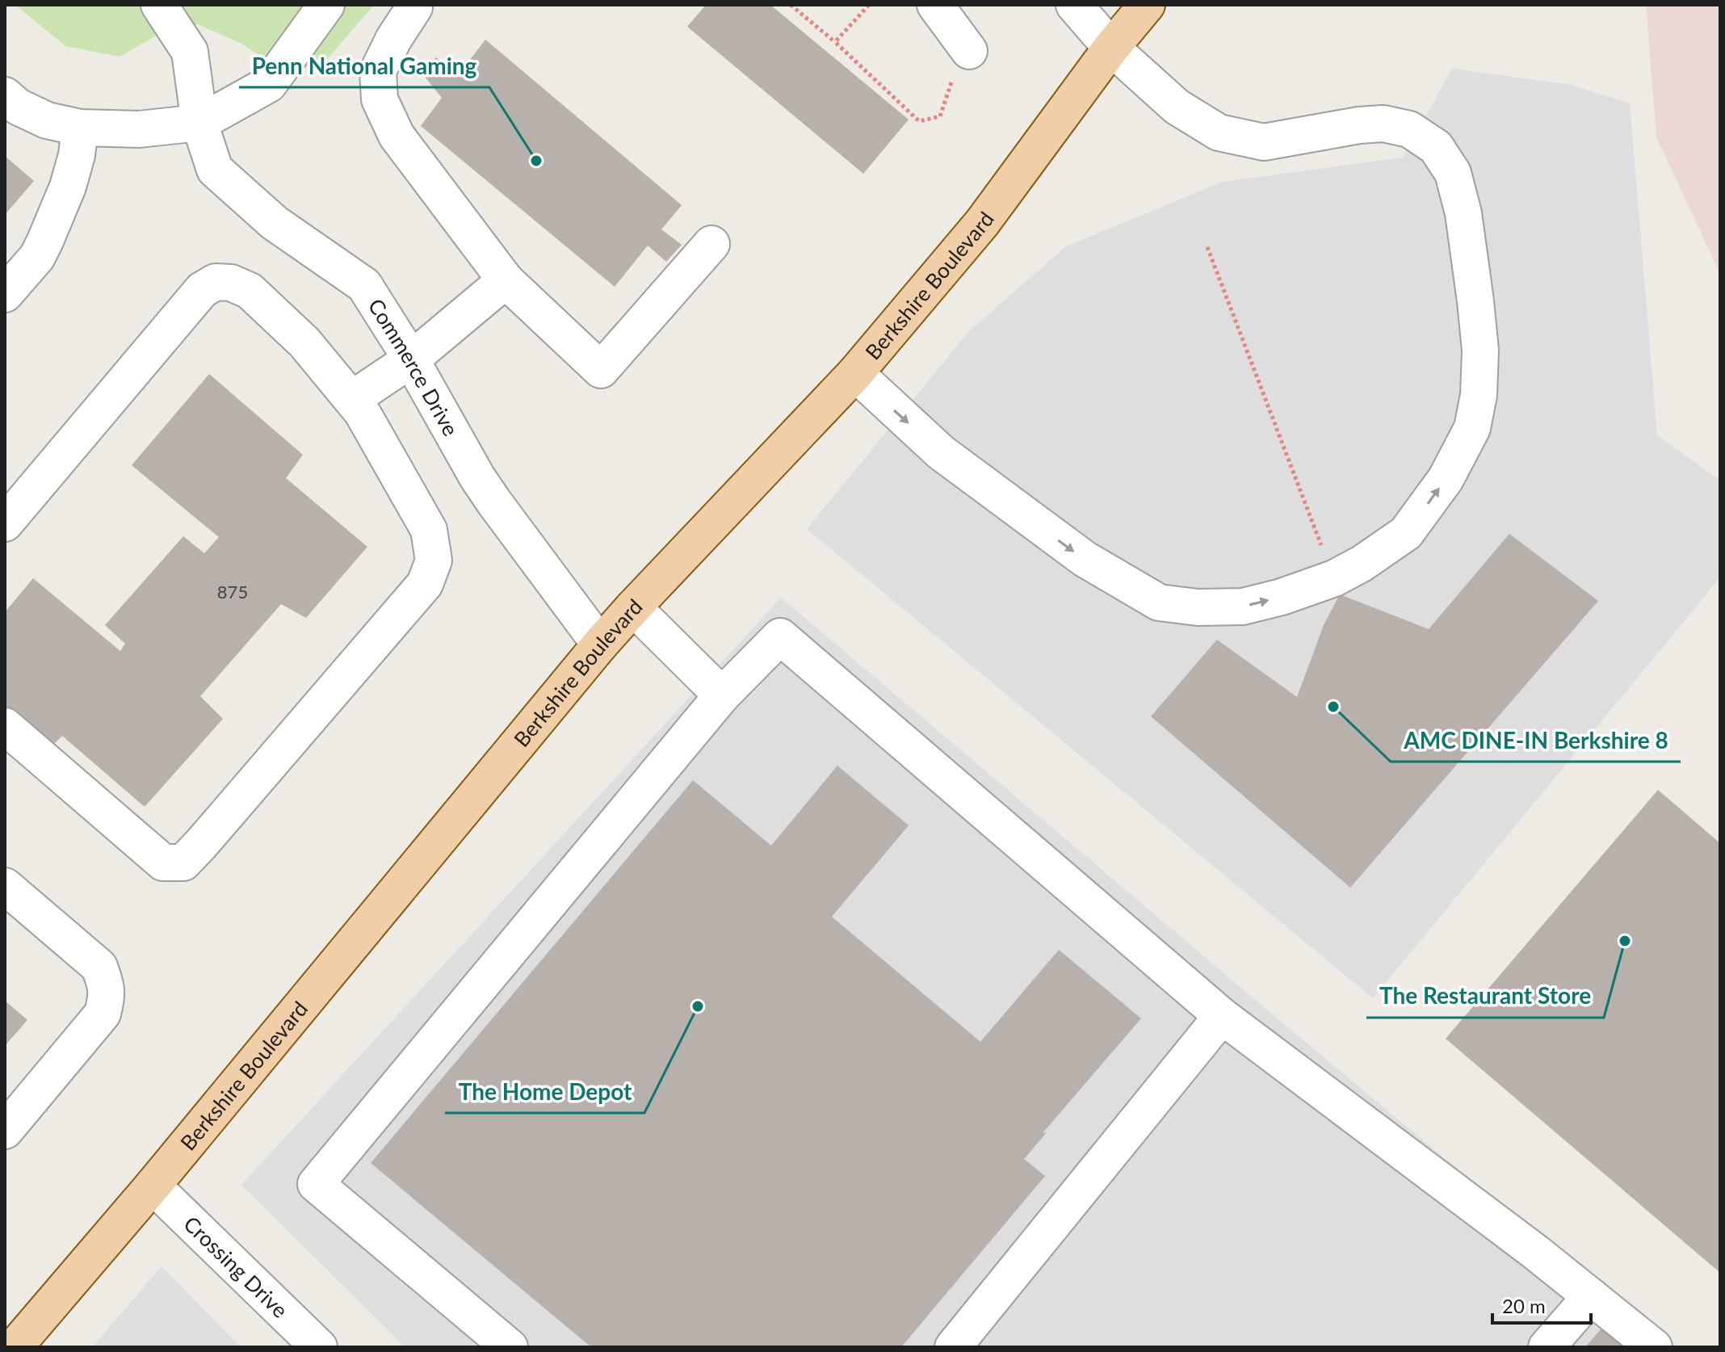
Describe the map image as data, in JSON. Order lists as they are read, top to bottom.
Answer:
{
  "streets": {
    "main road": ["Berkshire Boulevard"],
    "street": ["Commerce Drive", "Crossing Drive"]
  },
  "crossings": [
    ["Berkshire Boulevard", "Commerce Drive"],
    ["Berkshire Boulevard", "Crossing Drive"]
  ],
  "places": [
    "Penn National Gaming",
    "AMC DINE-IN Berkshire 8",
    "The Restaurant Store",
    "The Home Depot"
  ],
  "house_numbers": ["875"],
  "scale_bar": "20 m"
}
